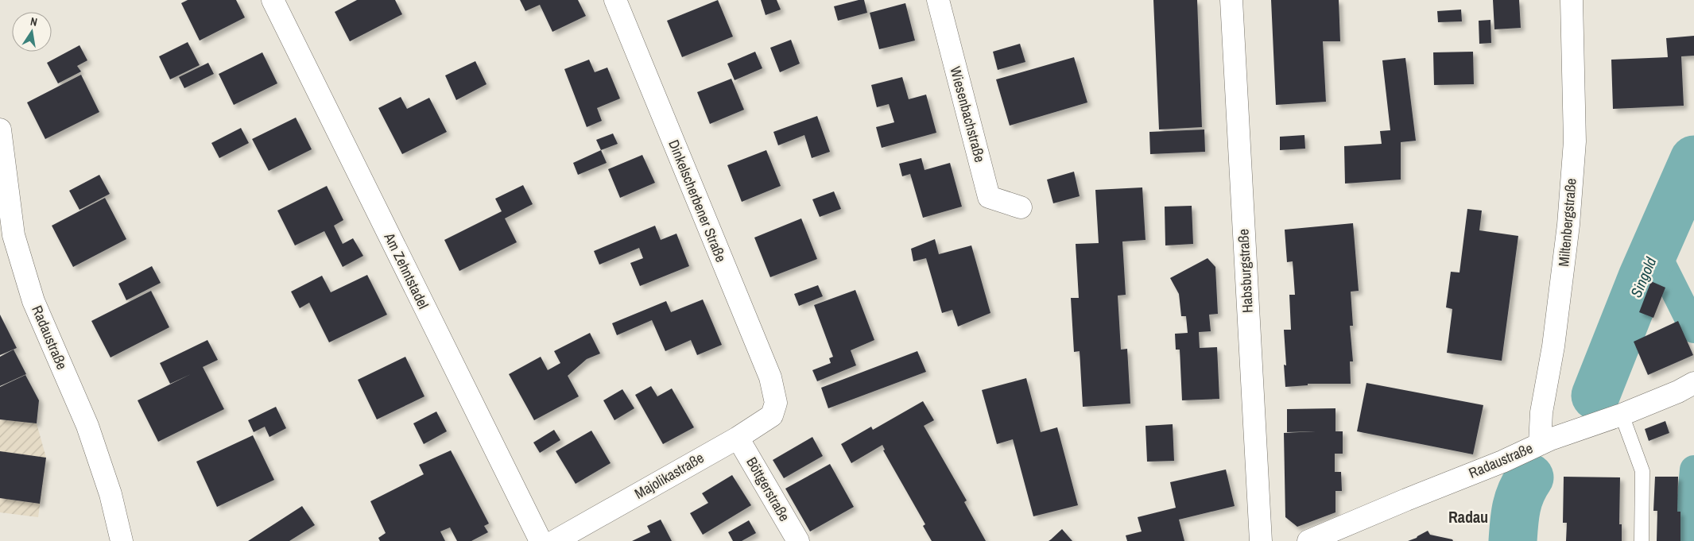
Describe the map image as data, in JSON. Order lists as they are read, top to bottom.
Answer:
{
  "streets": {
    "street": [
      "Wiesenbachstraße",
      "Dinkelscherbener Straße",
      "Miltenbergstraße",
      "Am Zehntstadel",
      "Habsburgstraße",
      "Radaustraße",
      "Majolikastraße",
      "Böttgerstraße"
    ]
  },
  "crossings": [
    ["Dinkelscherbener Straße", "Majolikastraße"],
    ["Miltenbergstraße", "Radaustraße"],
    ["Majolikastraße", "Böttgerstraße"]
  ],
  "districts": ["Radau"],
  "water": ["Singold"],
  "north": "top"
}
